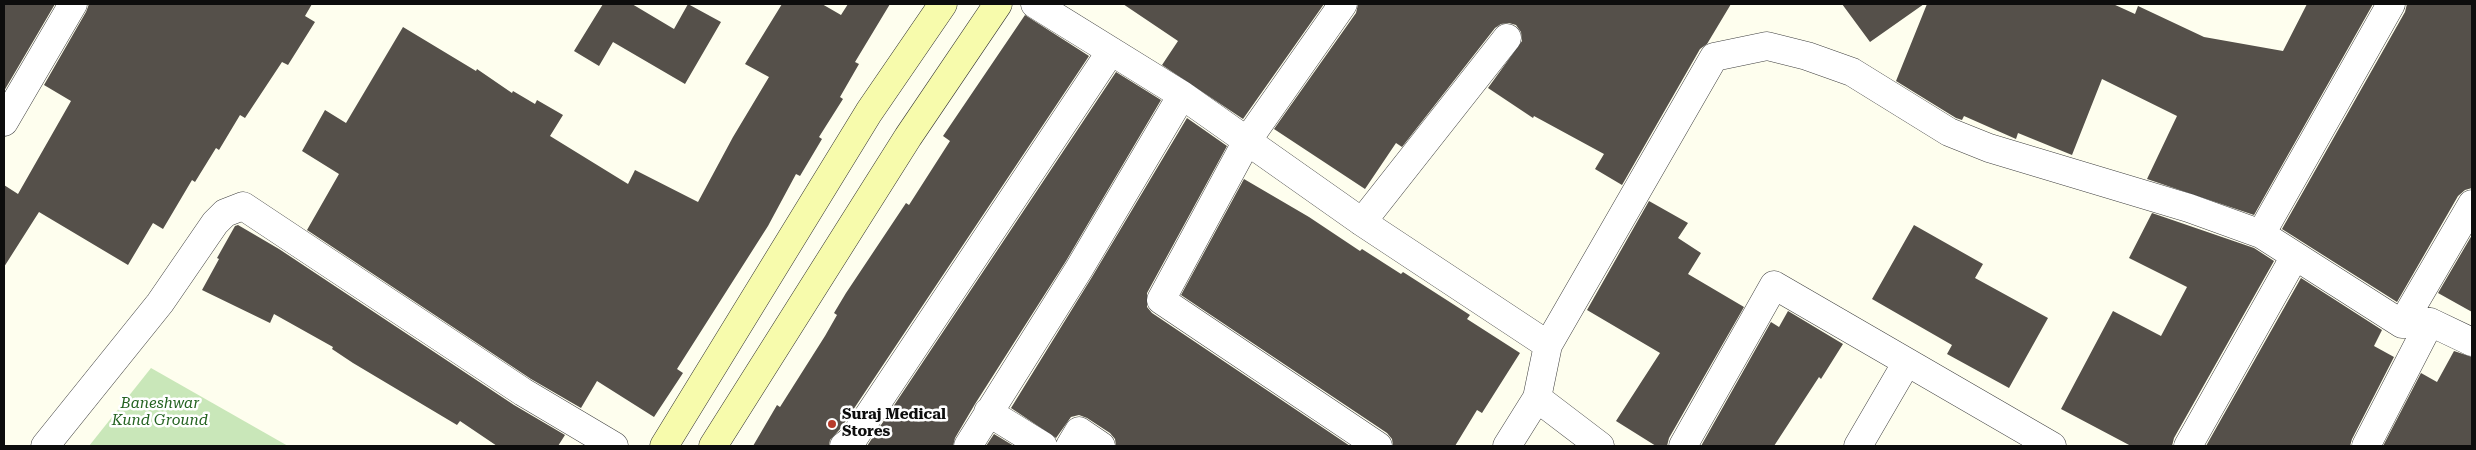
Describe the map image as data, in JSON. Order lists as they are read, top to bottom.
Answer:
{
  "parks": ["Baneshwar Kund Ground"],
  "places": ["Suraj Medical Stores"]
}
